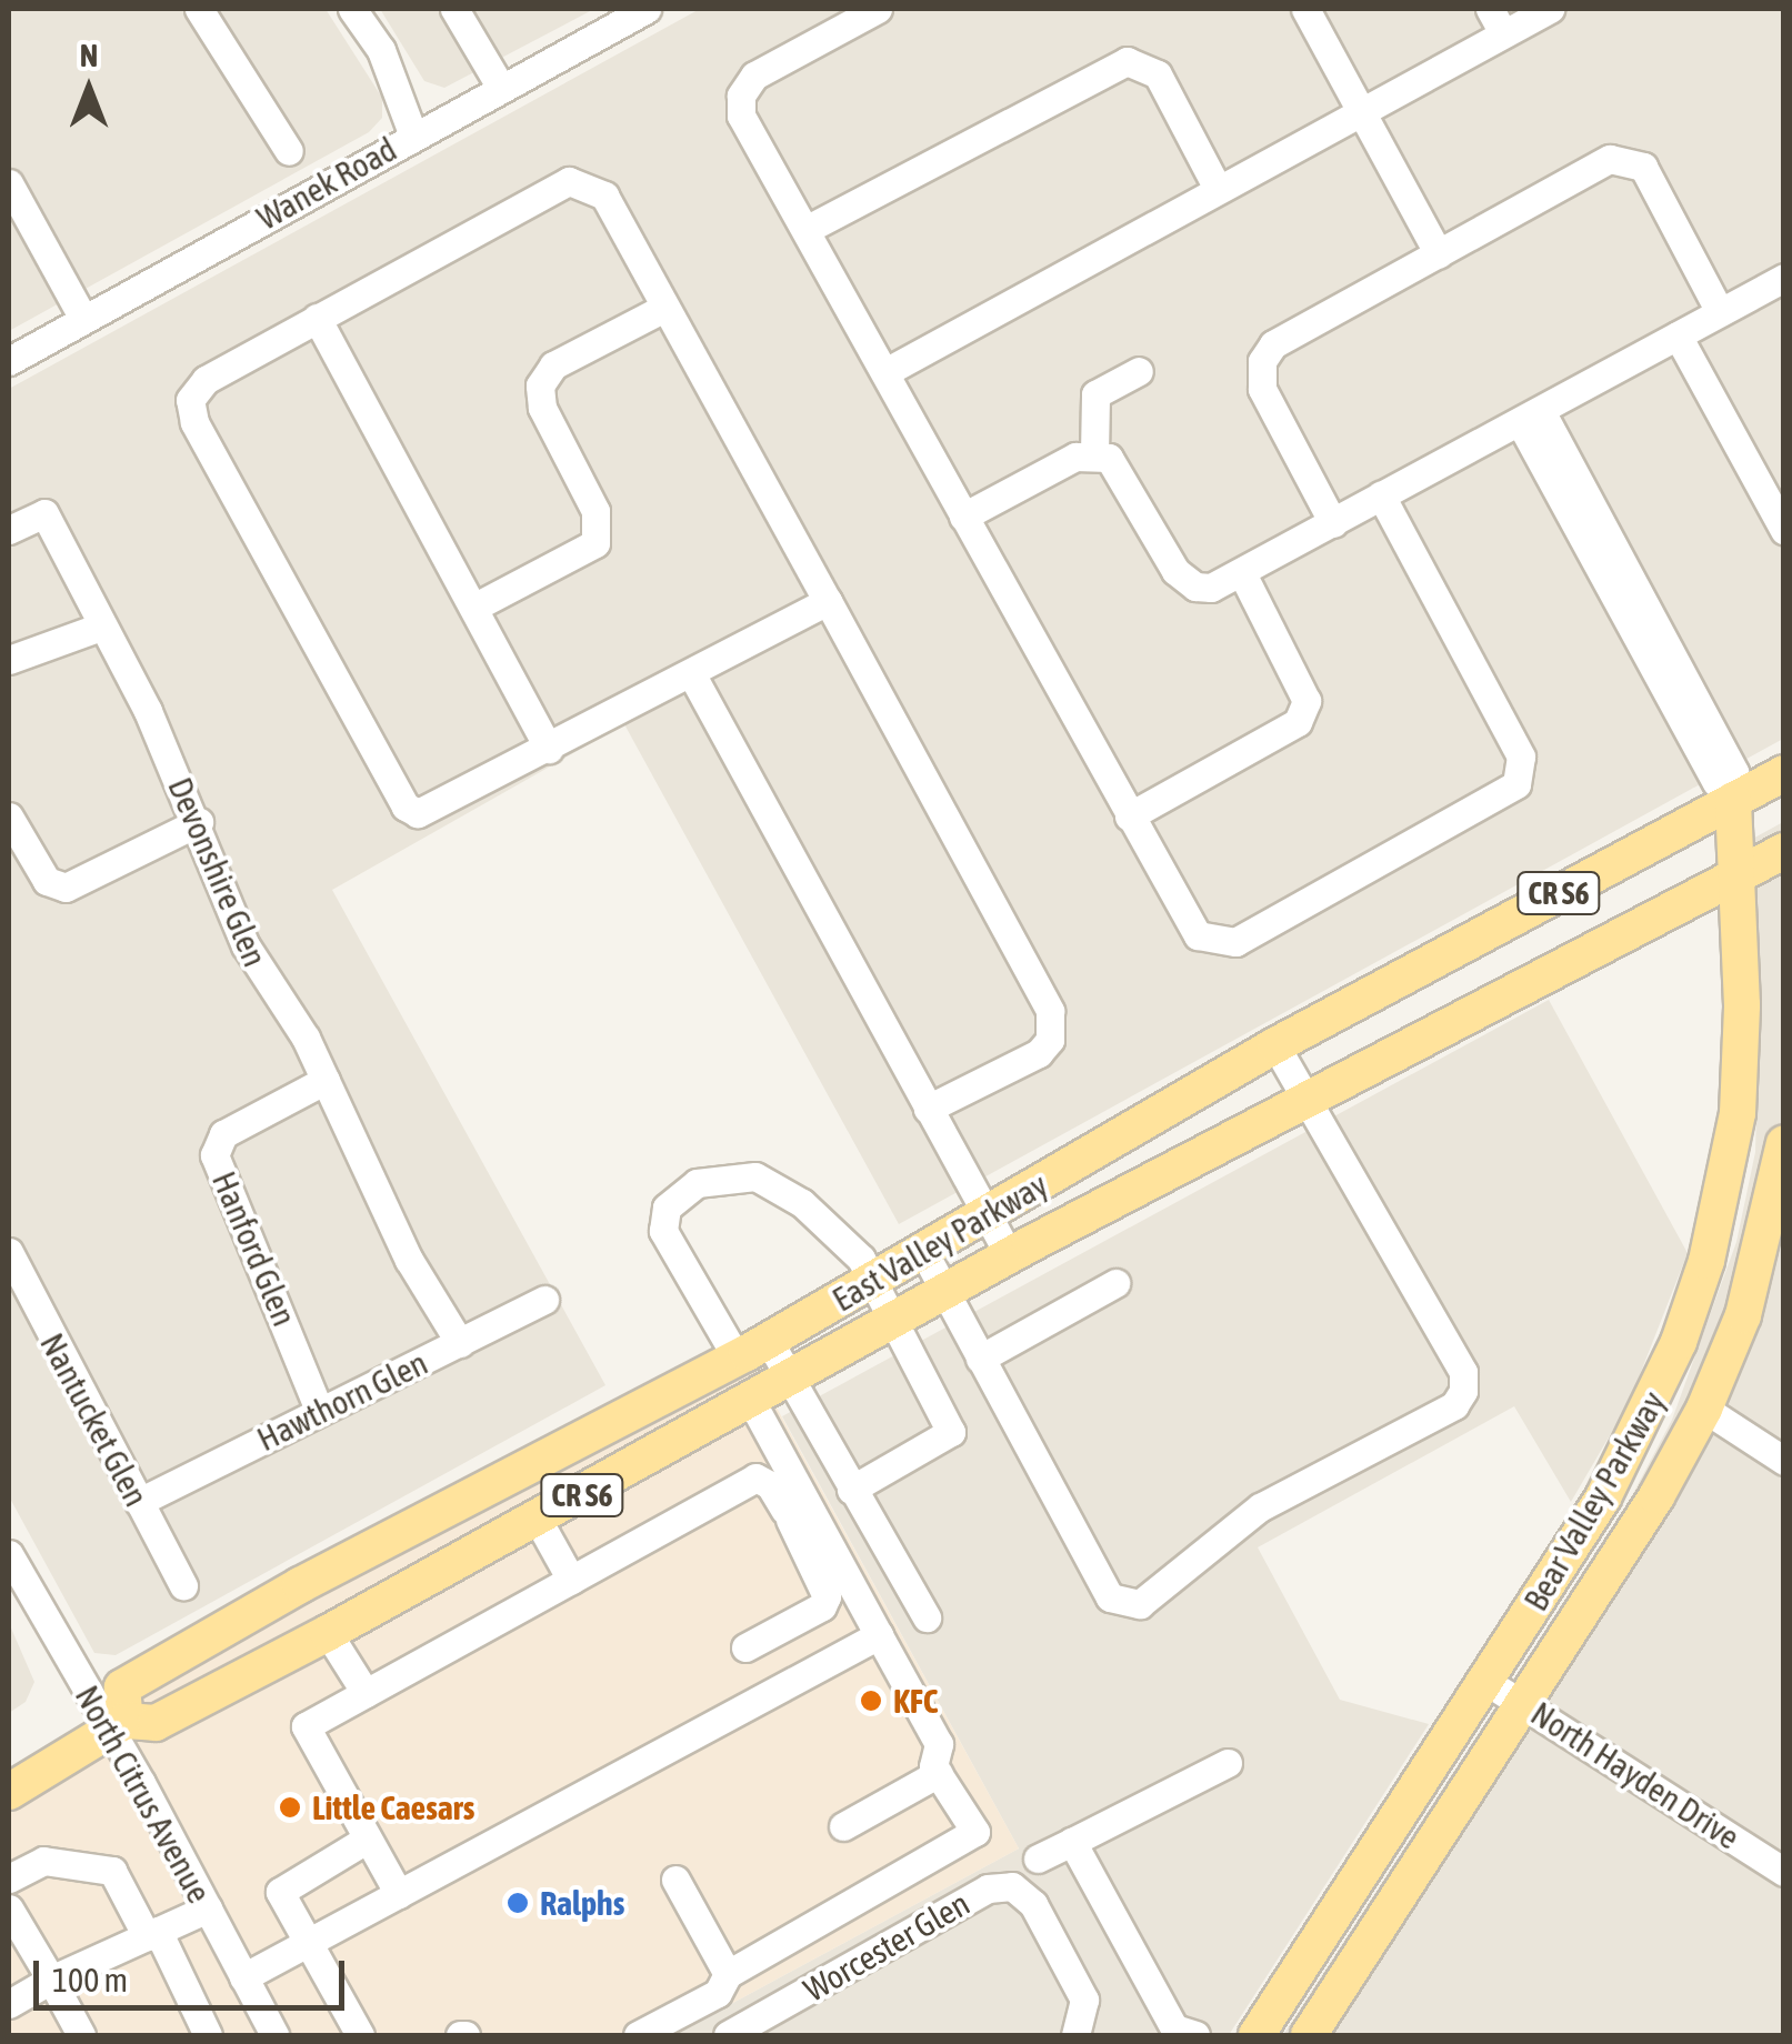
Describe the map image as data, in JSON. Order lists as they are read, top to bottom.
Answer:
{
  "streets": {
    "main road": ["CR S6", "East Valley Parkway", "Bear Valley Parkway"],
    "street": [
      "Wanek Road",
      "Devonshire Glen",
      "Hanford Glen",
      "Hawthorn Glen",
      "Nantucket Glen",
      "North Hayden Drive",
      "North Citrus Avenue",
      "Worcester Glen"
    ]
  },
  "crossings": [
    ["Devonshire Glen", "Hanford Glen"],
    ["Devonshire Glen", "Hawthorn Glen"],
    ["East Valley Parkway", "Bear Valley Parkway"],
    ["East Valley Parkway", "North Citrus Avenue"],
    ["Hanford Glen", "Hawthorn Glen"],
    ["Hawthorn Glen", "Nantucket Glen"],
    ["Bear Valley Parkway", "North Hayden Drive"]
  ],
  "places": ["KFC", "Little Caesars", "Ralphs"],
  "scale_bar": "100 m",
  "north": "top"
}
